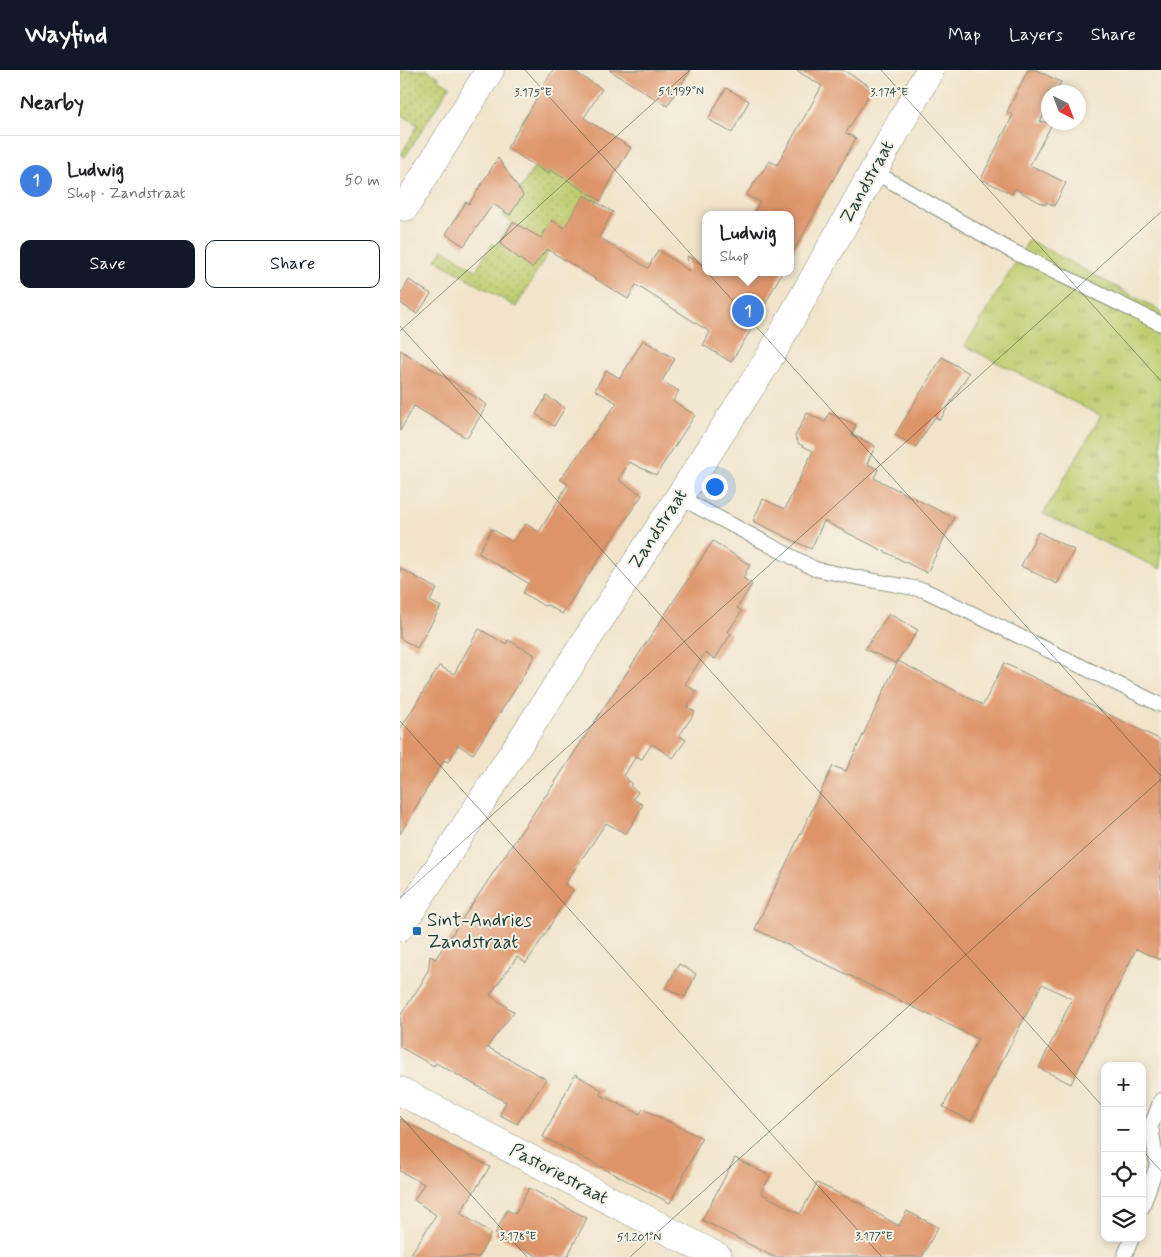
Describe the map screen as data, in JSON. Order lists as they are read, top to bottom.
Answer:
{
  "streets": {
    "street": ["Zandstraat", "Pastoriestraat"]
  },
  "places": {
    "transit": ["Sint-Andries Zandstraat"]
  },
  "north": "bottom right",
  "page": {
    "header": "Wayfind",
    "nav": ["Map", "Layers", "Share"],
    "heading": "Nearby",
    "list": [
      {
        "mark": "1",
        "name": "Ludwig",
        "note": "Shop · Zandstraat",
        "value": "50 m"
      }
    ],
    "popup": ["Ludwig", "Shop"],
    "buttons": ["Save", "Share"],
    "pins": "1",
    "map_buttons": ["+", "−"]
  },
  "coordinates": [
    "51.199°N",
    "3.175°E",
    "3.174°E",
    "3.178°E",
    "3.177°E",
    "51.201°N"
  ]
}
